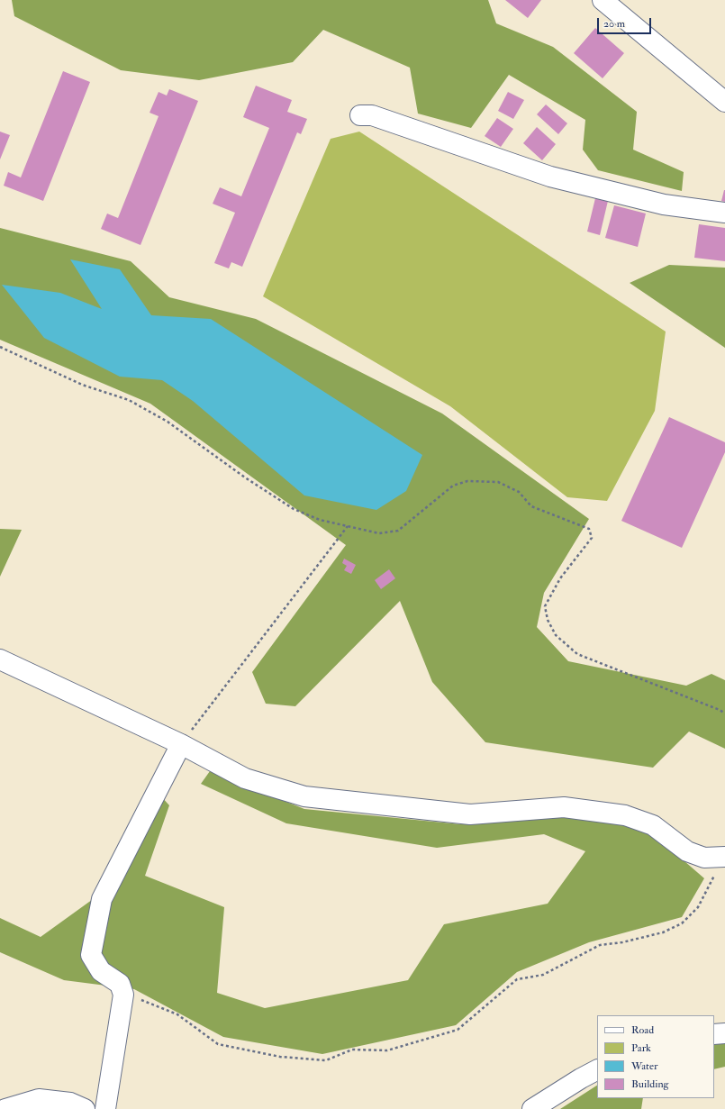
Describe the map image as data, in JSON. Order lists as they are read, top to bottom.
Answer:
{
  "legend": [
    "Road",
    "Park",
    "Water",
    "Building"
  ],
  "scale_bar": "20 m"
}
